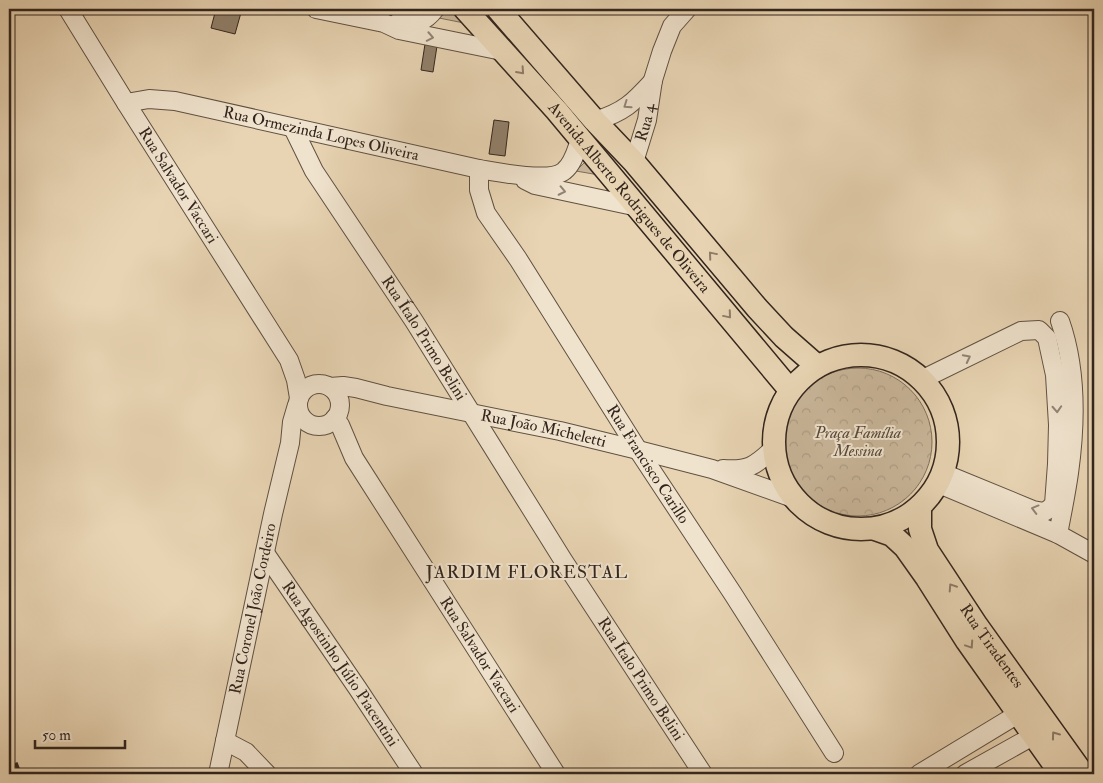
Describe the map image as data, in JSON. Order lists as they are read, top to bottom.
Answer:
{
  "streets": {
    "main road": ["Avenida Alberto Rodrigues de Oliveira", "Rua Tiradentes"],
    "street": [
      "Rua 4",
      "Rua Ormezinda Lopes Oliveira",
      "Rua Salvador Vaccari",
      "Rua Ítalo Primo Belini",
      "Rua João Micheletti",
      "Rua Francisco Carillo",
      "Rua Coronel João Cordeiro",
      "Rua Agostinho Júlio Piacentini"
    ]
  },
  "crossings": [
    ["Rua 4", "Avenida Alberto Rodrigues de Oliveira"],
    ["Rua Ormezinda Lopes Oliveira", "Rua Salvador Vaccari"],
    ["Rua Ormezinda Lopes Oliveira", "Avenida Alberto Rodrigues de Oliveira"],
    ["Rua Ormezinda Lopes Oliveira", "Rua Ítalo Primo Belini"],
    ["Rua Ormezinda Lopes Oliveira", "Rua Francisco Carillo"],
    ["Rua Salvador Vaccari", "Rua João Micheletti"],
    ["Rua Salvador Vaccari", "Rua Coronel João Cordeiro"],
    ["Avenida Alberto Rodrigues de Oliveira", "Rua João Micheletti"],
    ["Avenida Alberto Rodrigues de Oliveira", "Rua Tiradentes"],
    ["Rua Ítalo Primo Belini", "Rua João Micheletti"],
    ["Rua João Micheletti", "Rua Francisco Carillo"],
    ["Rua João Micheletti", "Rua Coronel João Cordeiro"],
    ["Rua João Micheletti", "Rua Tiradentes"],
    ["Rua Coronel João Cordeiro", "Rua Agostinho Júlio Piacentini"]
  ],
  "districts": ["JARDIM FLORESTAL"],
  "parks": ["Praça Família Messina"],
  "scale_bar": "50 m"
}
